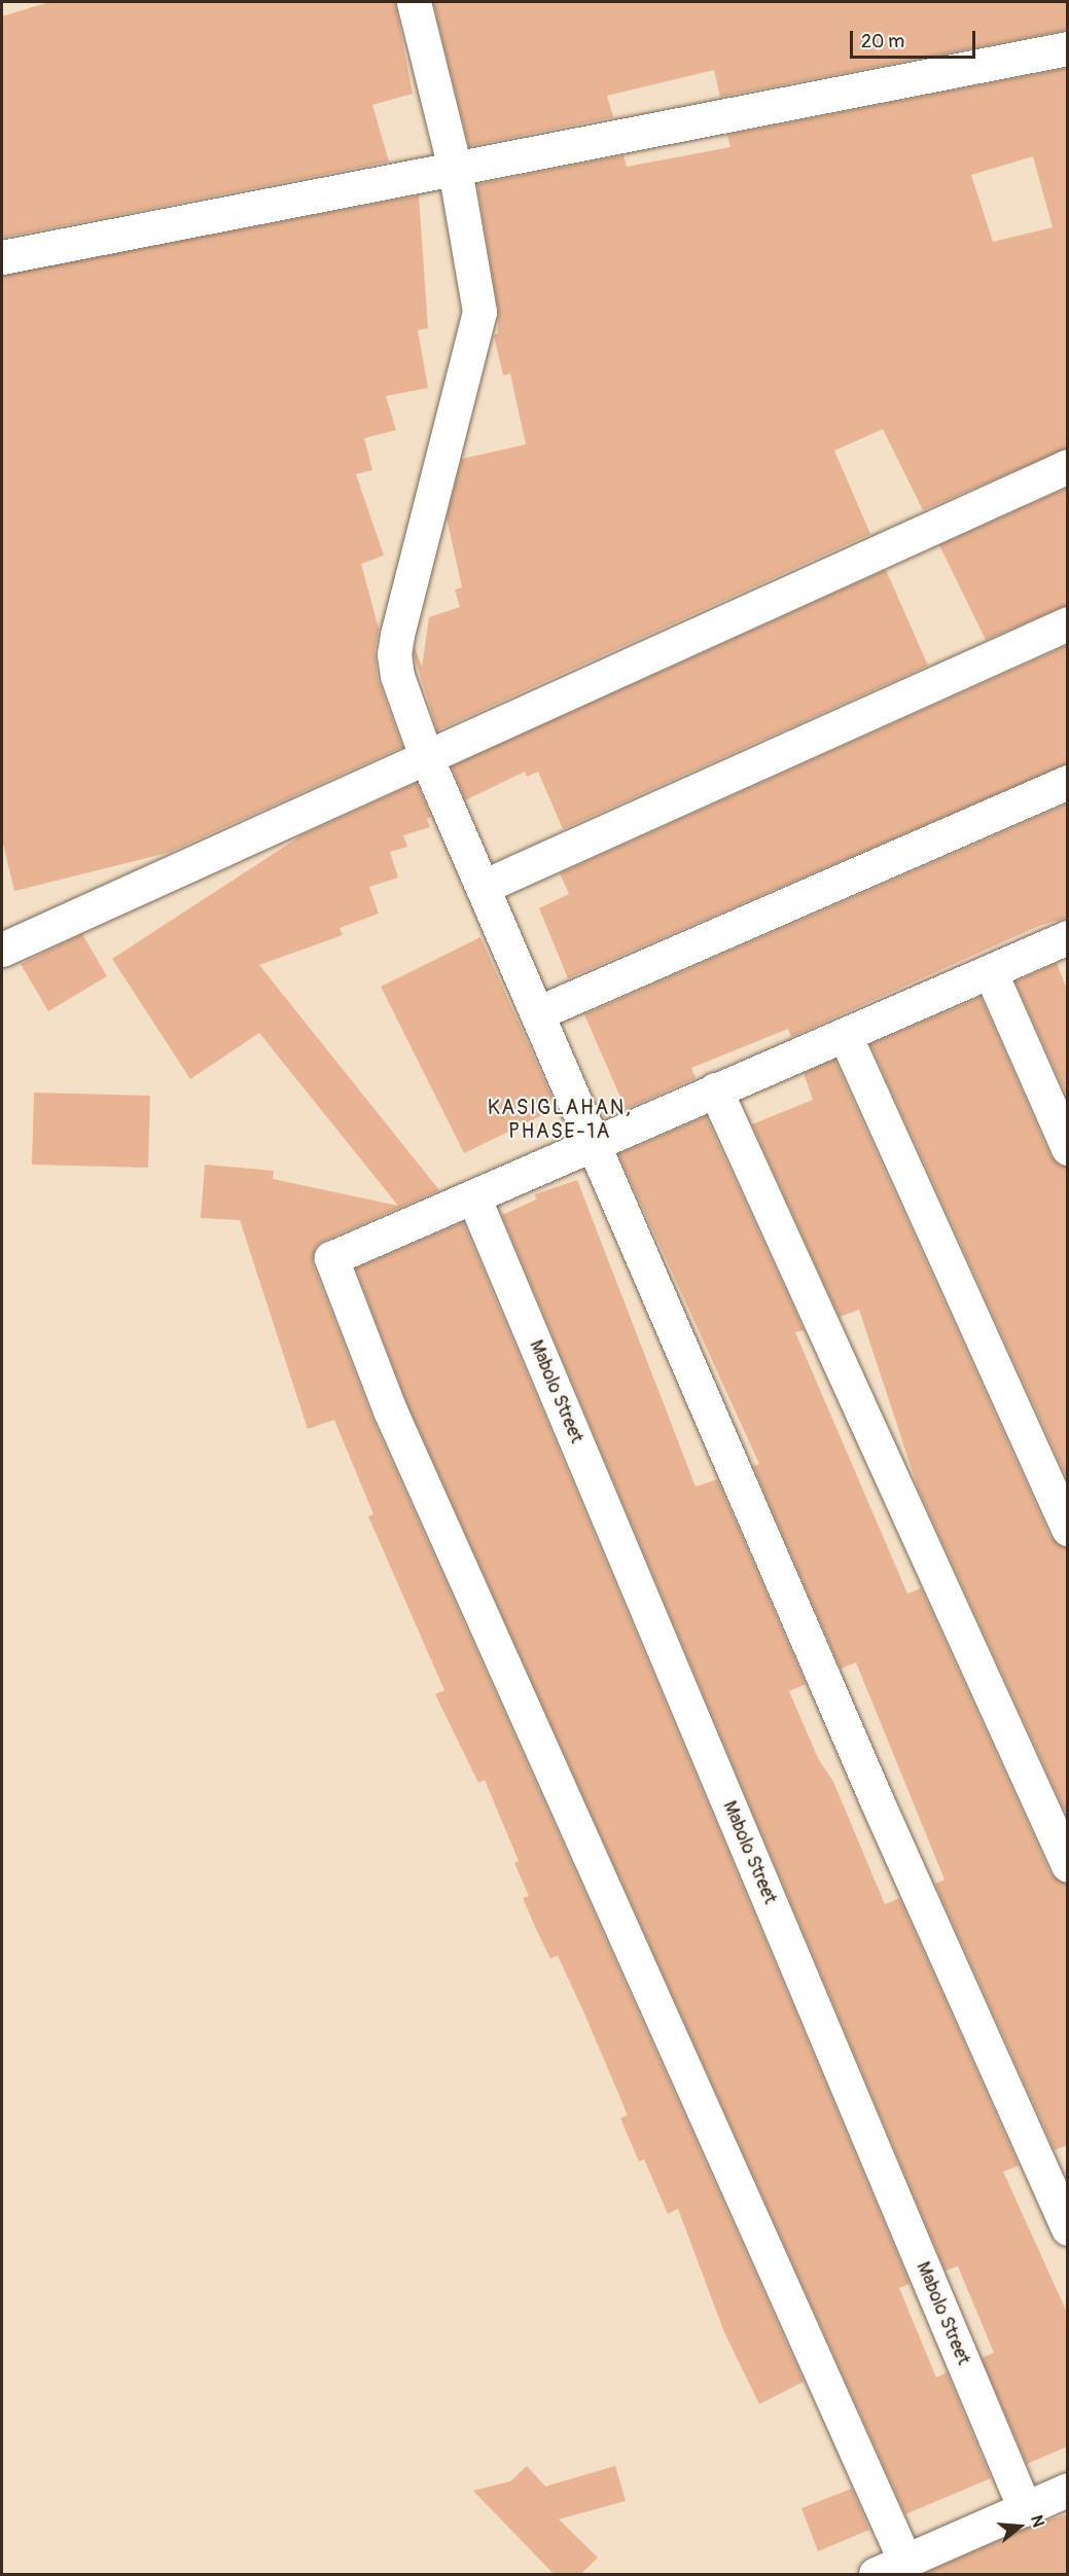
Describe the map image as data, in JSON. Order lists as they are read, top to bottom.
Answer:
{
  "streets": {
    "street": ["Mabolo Street"]
  },
  "districts": ["KASIGLAHAN, PHASE-1A"],
  "scale_bar": "20 m",
  "north": "right"
}
